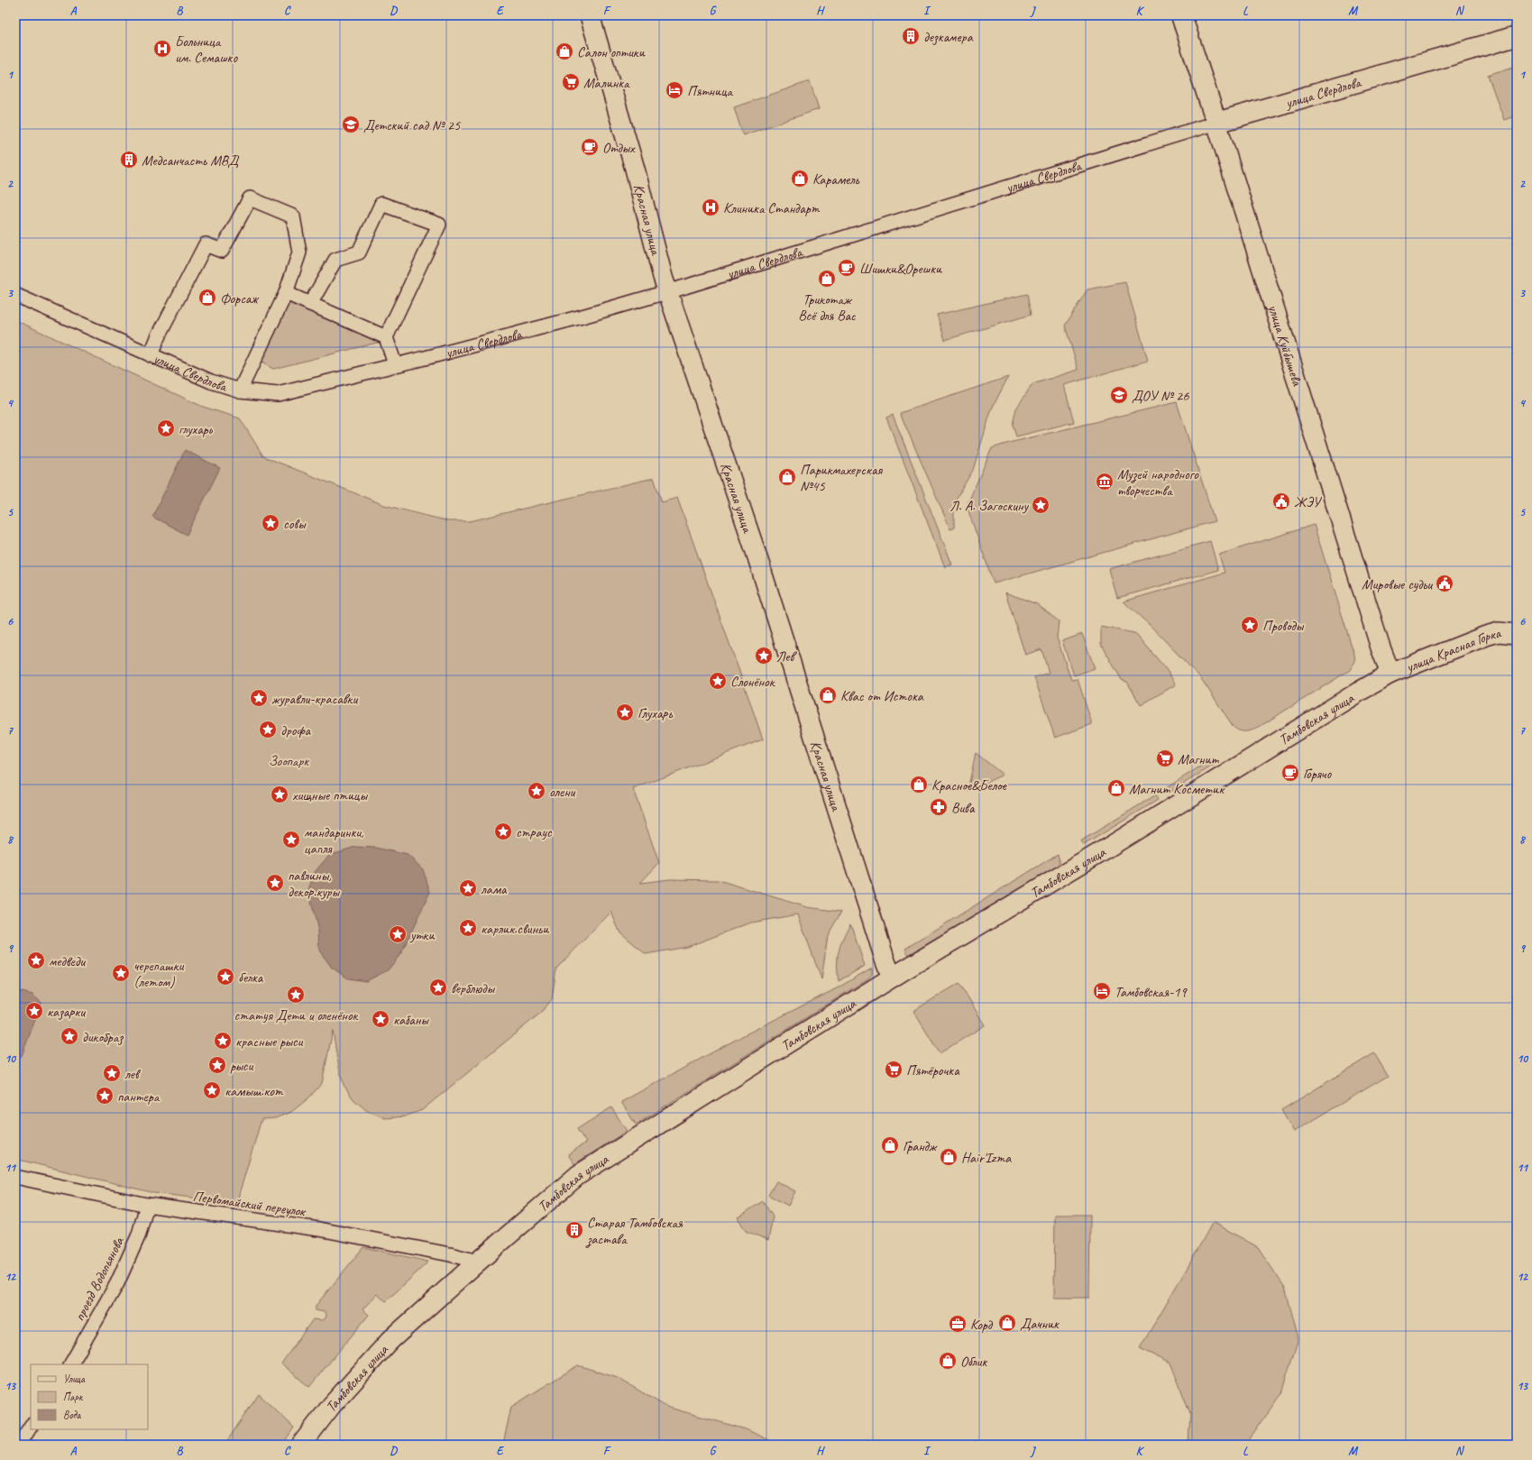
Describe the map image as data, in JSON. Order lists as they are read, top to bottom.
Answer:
{
  "streets": {
    "main road": [
      "улица Свердлова",
      "Красная улица",
      "улица Куйбышева",
      "улица Красная Горка",
      "Тамбовская улица"
    ],
    "street": ["Первомайский переулок", "проезд Водопьянова"]
  },
  "crossings": [
    ["улица Свердлова", "Красная улица"],
    ["улица Свердлова", "улица Куйбышева"],
    ["Красная улица", "Тамбовская улица"],
    ["улица Куйбышева", "улица Красная Горка"],
    ["улица Куйбышева", "Тамбовская улица"],
    ["улица Красная Горка", "Тамбовская улица"],
    ["Тамбовская улица", "Первомайский переулок"],
    ["Первомайский переулок", "проезд Водопьянова"]
  ],
  "parks": ["Зоопарк"],
  "places": {
    "building": ["дезкамера", "Медсанчасть МВД", "Старая Тамбовская застава"],
    "hospital": ["Больница им. Семашко", "Клиника Стандарт"],
    "shop": [
      "Салон оптики",
      "Карамель",
      "Трикотаж Всё для Вас",
      "Форсаж",
      "Парикмахерская №45",
      "Квас от Истока",
      "Красное&Белое",
      "Магнит Косметик",
      "Грандж",
      "Hair'Izma",
      "Дачник",
      "Облик"
    ],
    "supermarket": ["Малинка", "Магнит", "Пятёрочка"],
    "hotel": ["Пятница", "Тамбовская-19"],
    "school or university": ["Детский сад № 25", "ДОУ № 26"],
    "cafe": ["Отдых", "Шишки&Орешки", "Горячо"],
    "place": [
      "глухарь",
      "Л. А. Загоскину",
      "совы",
      "Проводы",
      "Лев",
      "Слонёнок",
      "журавли-красавки",
      "Глухарь",
      "дрофа",
      "олени",
      "хищные птицы",
      "страус",
      "мандаринки, цапля",
      "павлины, декор.куры",
      "лама",
      "карлик.свиньи",
      "утки",
      "медведи",
      "черепашки (летом)",
      "белка",
      "верблюды",
      "статуя Дети и оленёнок",
      "казарки",
      "кабаны",
      "дикобраз",
      "красные рыси",
      "рыси",
      "лев",
      "камыш.кот",
      "пантера"
    ],
    "museum": ["Музей народного творчества"],
    "public building": ["ЖЭУ", "Мировые судьи"],
    "pharmacy": ["Вива"],
    "office": ["Корд"]
  },
  "legend": ["Улица", "Парк", "Вода"],
  "grid": {
    "columns": [
      "A",
      "B",
      "C",
      "D",
      "E",
      "F",
      "G",
      "H",
      "I",
      "J",
      "K",
      "L",
      "M",
      "N"
    ],
    "rows": [
      "1",
      "2",
      "3",
      "4",
      "5",
      "6",
      "7",
      "8",
      "9",
      "10",
      "11",
      "12",
      "13"
    ]
  }
}
